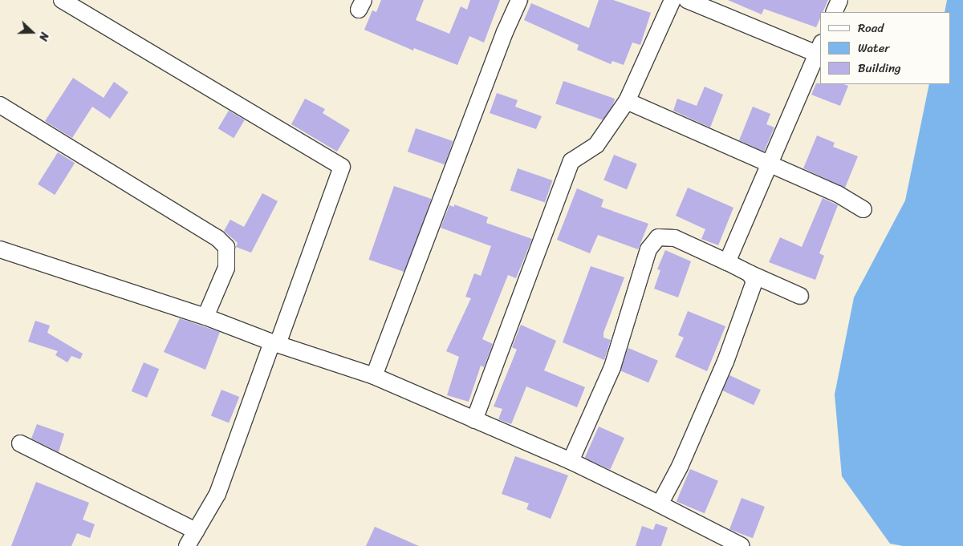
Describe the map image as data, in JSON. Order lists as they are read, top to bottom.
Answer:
{
  "legend": ["Road", "Water", "Building"],
  "north": "right"
}
